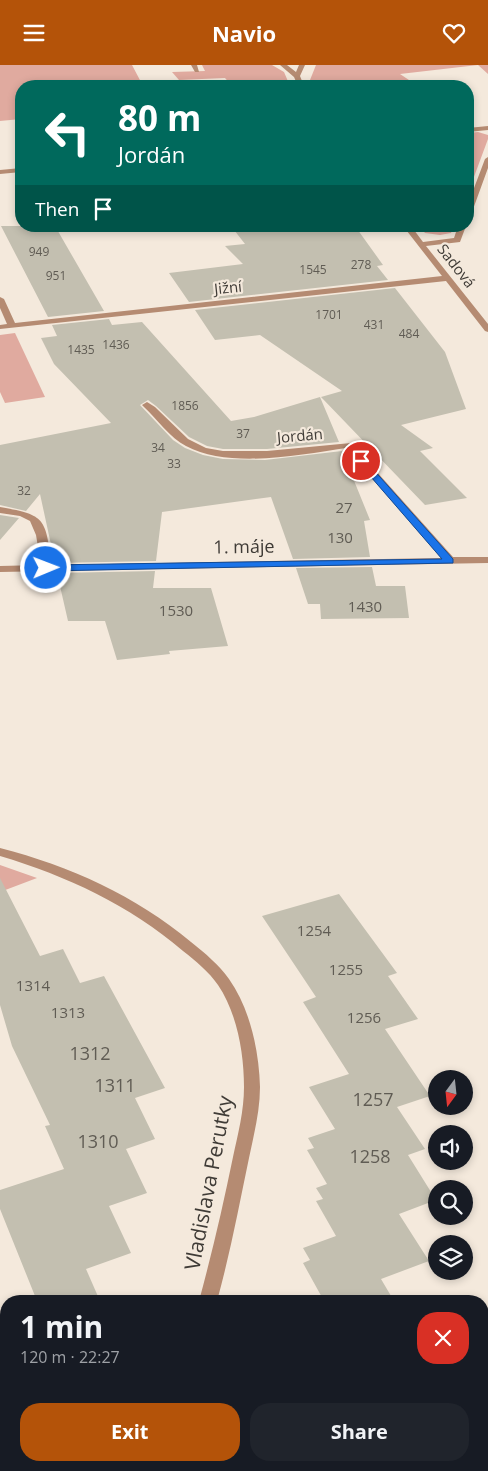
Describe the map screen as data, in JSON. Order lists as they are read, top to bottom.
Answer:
{
  "streets": {
    "street": [
      "Sadová",
      "Jižní",
      "Jordán",
      "1. máje",
      "Vladislava Perutky"
    ]
  },
  "crossings": [
    ["Sadová", "Jižní"],
    ["Jordán", "1. máje"]
  ],
  "house_numbers": [
    "949",
    "278",
    "1545",
    "951",
    "1701",
    "431",
    "484",
    "1436",
    "1435",
    "1856",
    "37",
    "34",
    "33",
    "32",
    "27",
    "130",
    "1430",
    "1530",
    "1254",
    "1255",
    "1314",
    "1313",
    "1256",
    "1312",
    "1311",
    "1257",
    "1310",
    "1258"
  ],
  "north": "bottom",
  "page": {
    "header": "Navio",
    "turn": ["80 m", "Jordán"],
    "then": "Then",
    "heading": ["1 min", "120 m · 22:27"],
    "buttons": ["Exit", "Share"]
  }
}
